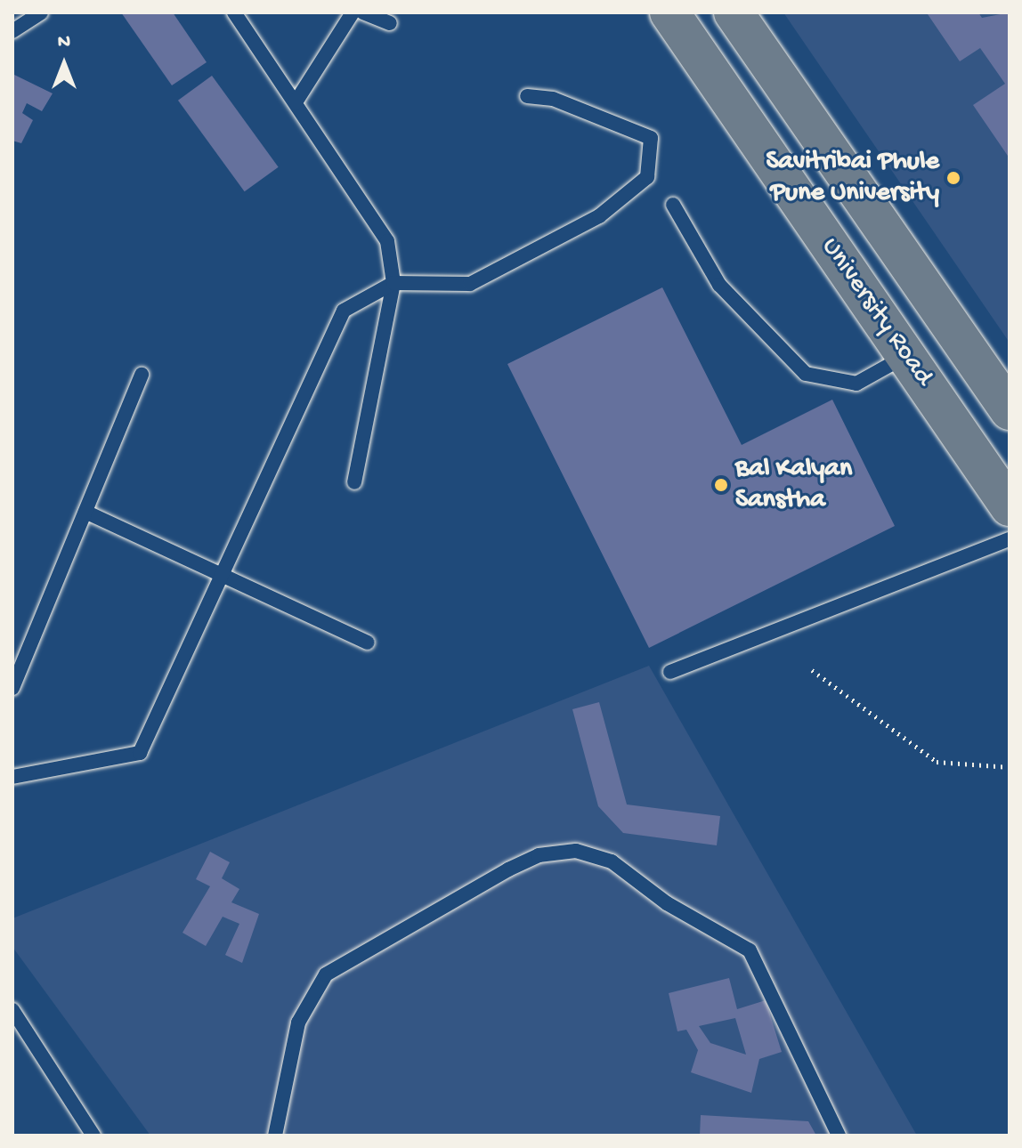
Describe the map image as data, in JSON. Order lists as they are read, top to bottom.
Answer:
{
  "streets": {
    "main road": ["University Road"]
  },
  "places": ["Savitribai Phule Pune University", "Bal Kalyan Sanstha"],
  "north": "top"
}
